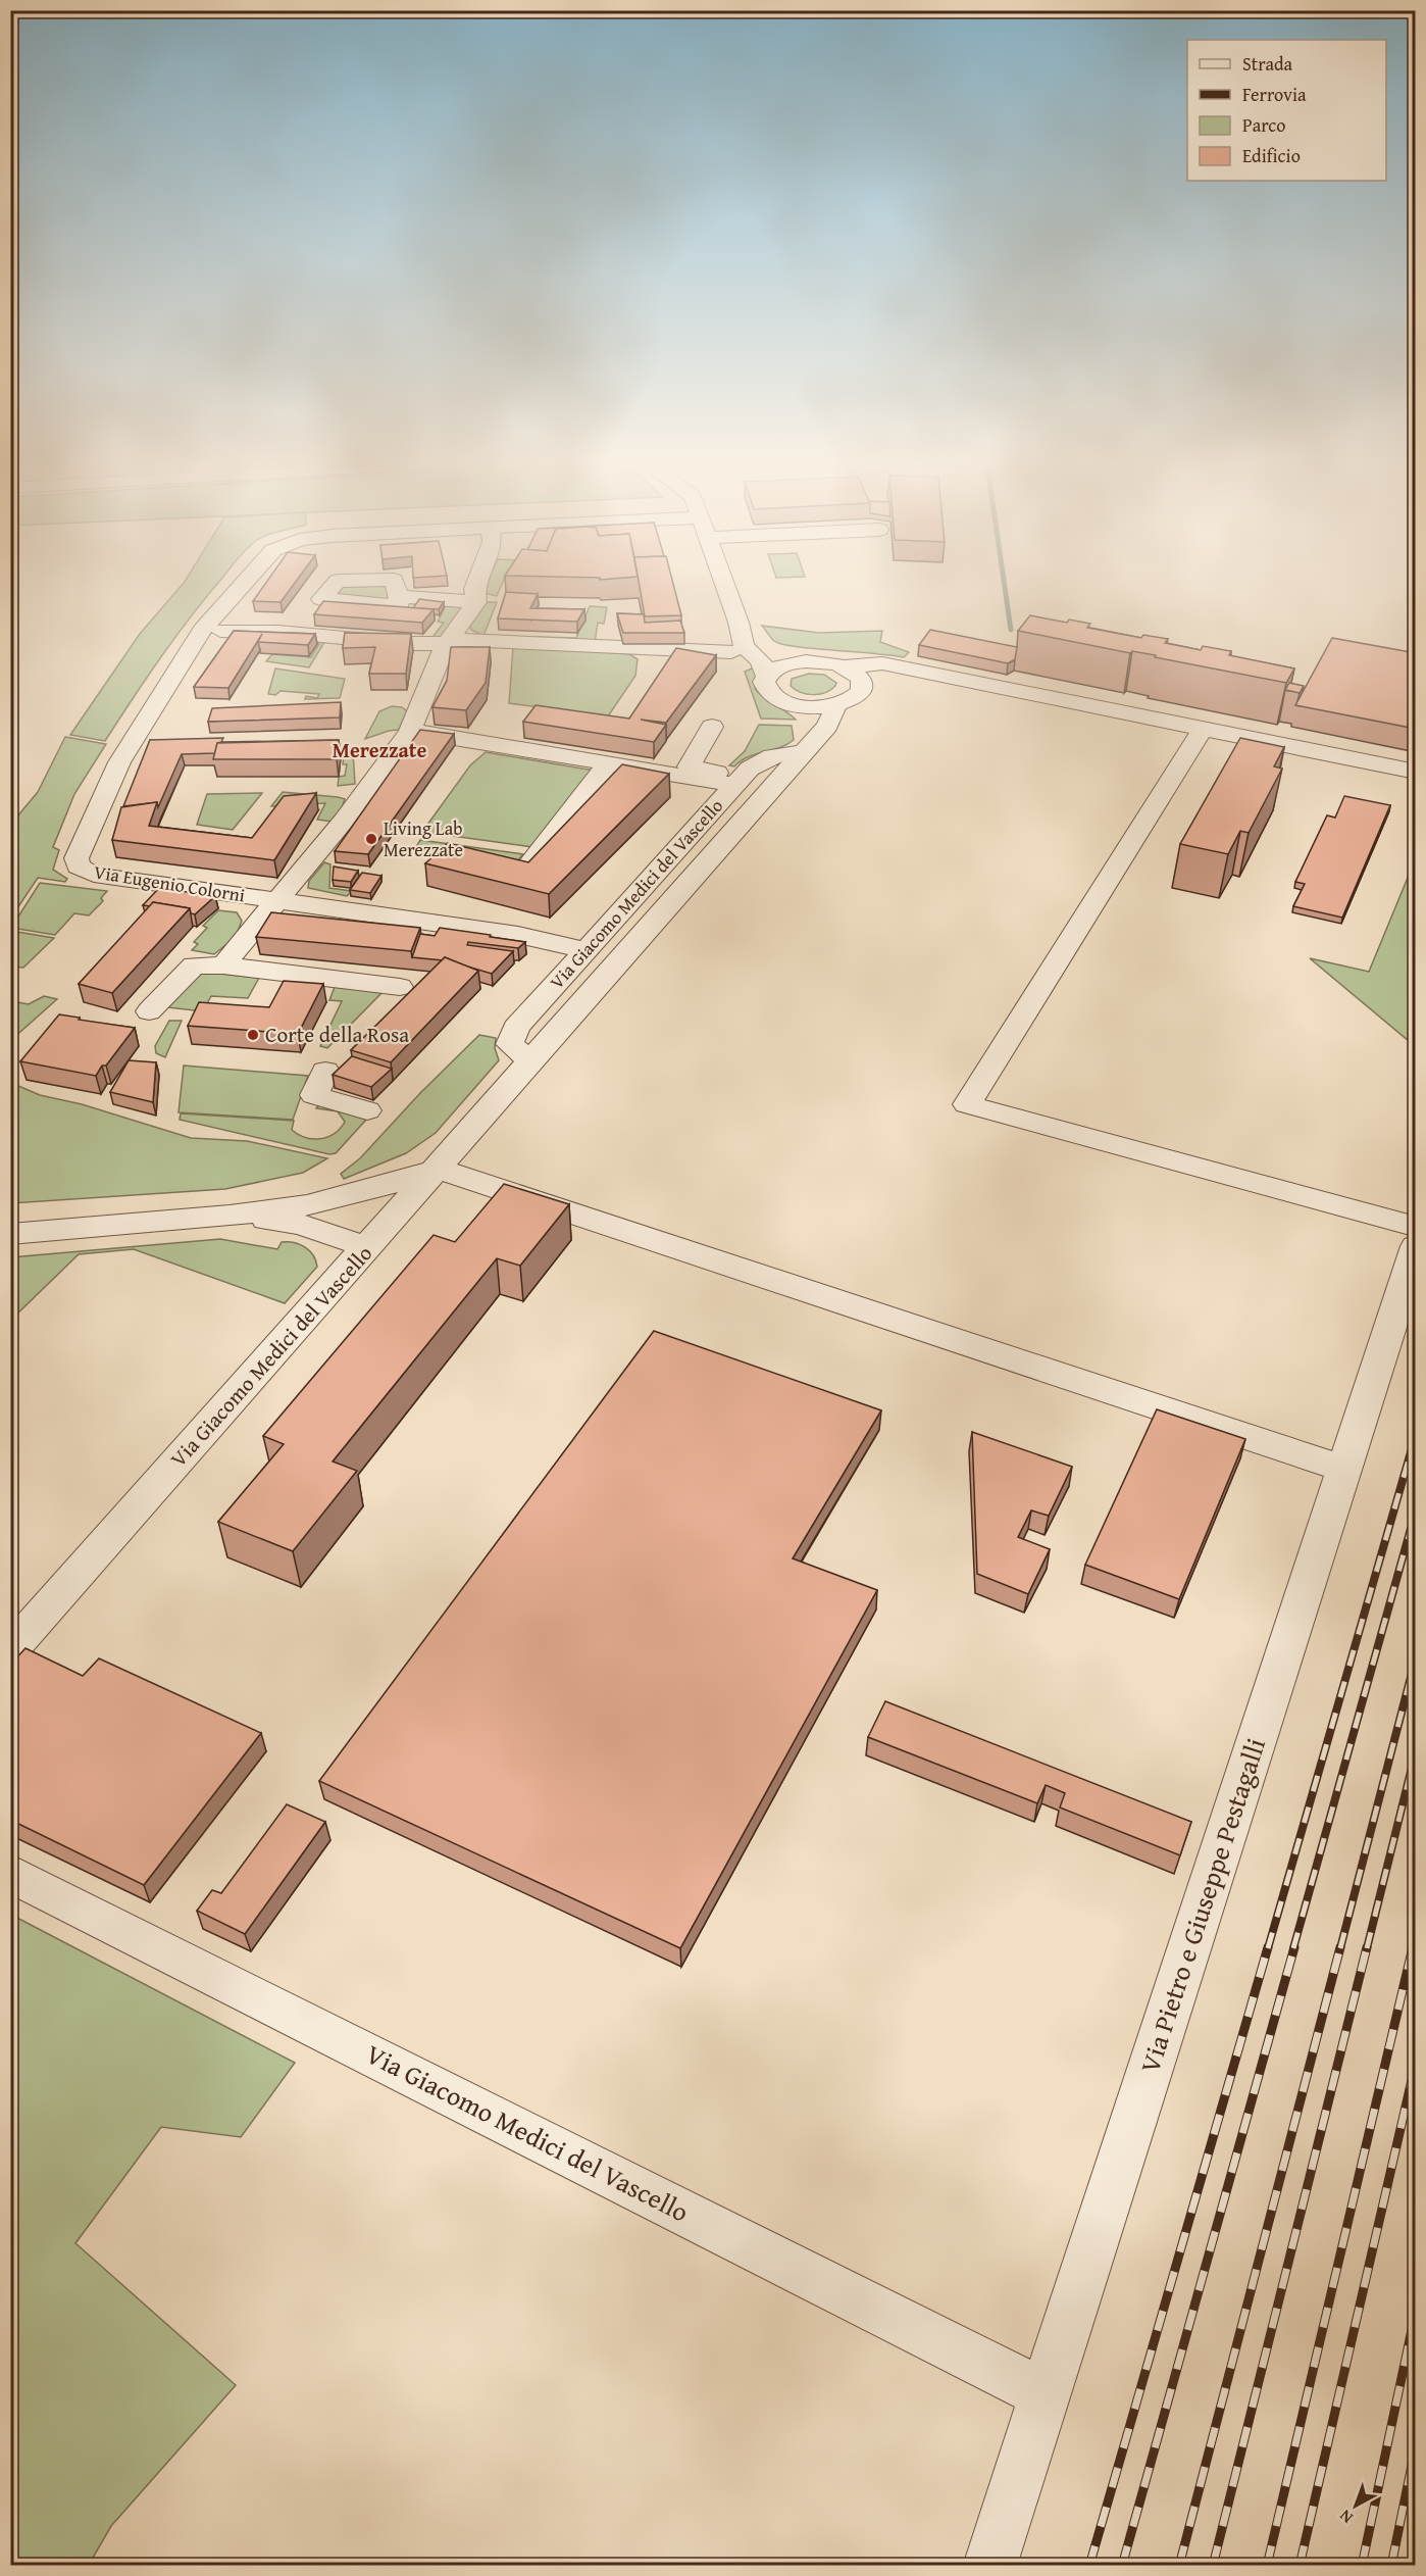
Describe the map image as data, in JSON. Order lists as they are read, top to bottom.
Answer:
{
  "streets": {
    "street": ["Via Eugenio Colorni", "Via Giacomo Medici del Vascello", "Via Pietro e Giuseppe Pestagalli"]
  },
  "crossings": [
    ["Via Eugenio Colorni", "Via Giacomo Medici del Vascello"],
    ["Via Giacomo Medici del Vascello", "Via Pietro e Giuseppe Pestagalli"]
  ],
  "districts": ["Merezzate"],
  "places": ["Living Lab Merezzate", "Corte della Rosa"],
  "legend": [
    "Strada",
    "Ferrovia",
    "Parco",
    "Edificio"
  ],
  "north": "bottom left"
}
